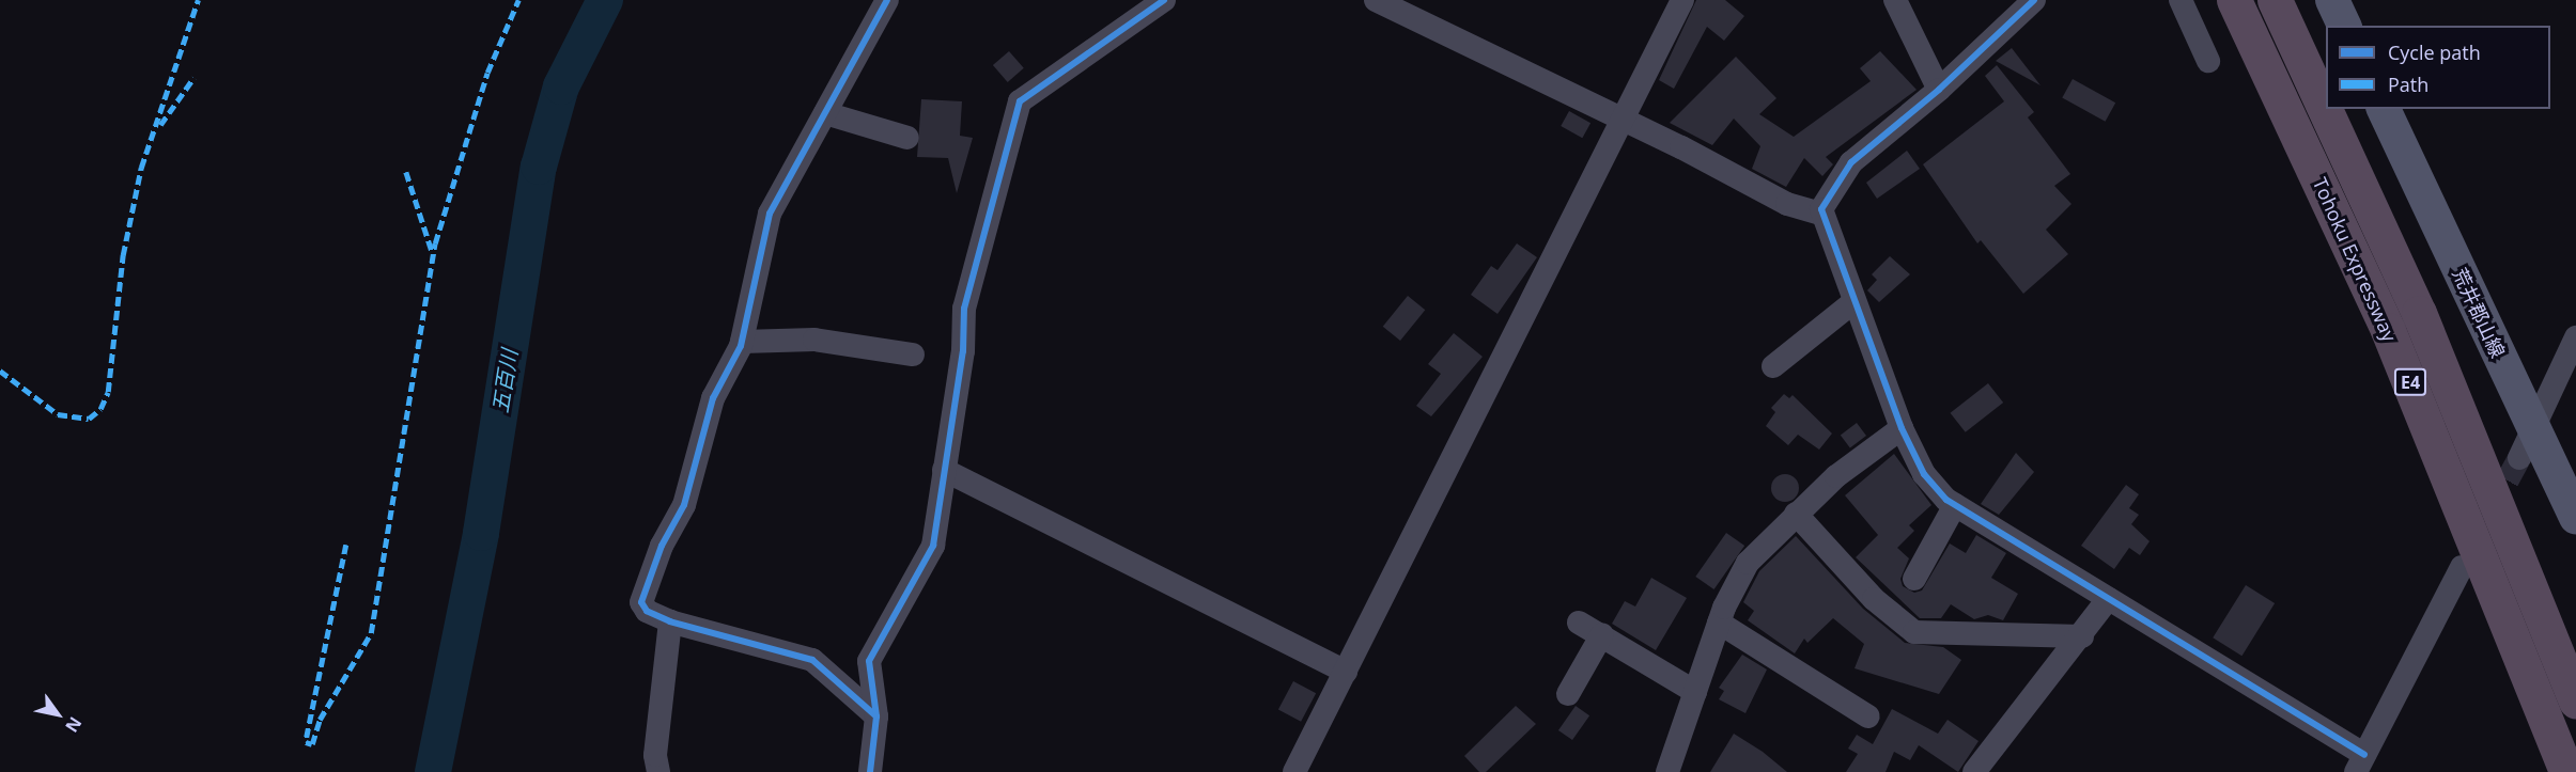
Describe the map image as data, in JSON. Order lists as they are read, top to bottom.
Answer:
{
  "streets": {
    "highway": ["Tohoku Expressway", "E4"],
    "main road": ["荒井郡山線"]
  },
  "water": ["五百川"],
  "legend": ["Cycle path", "Path"],
  "north": "bottom right"
}
